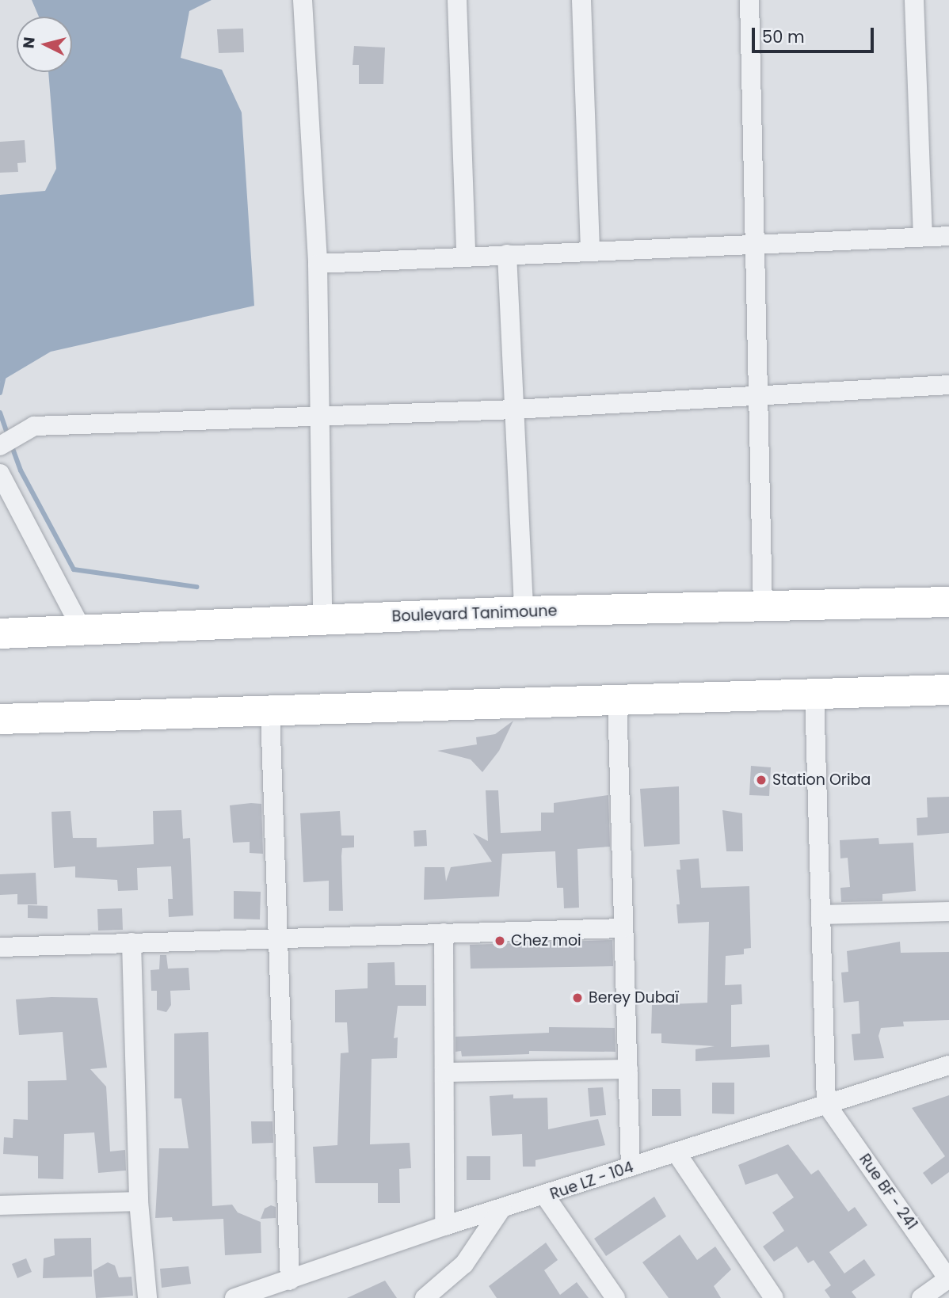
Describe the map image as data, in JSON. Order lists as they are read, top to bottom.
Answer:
{
  "streets": {
    "main road": ["Boulevard Tanimoune"],
    "street": ["Rue LZ - 104", "Rue BF - 241"]
  },
  "crossings": [
    ["Rue LZ - 104", "Rue BF - 241"]
  ],
  "places": ["Station Oriba", "Chez moi", "Berey Dubaï"],
  "scale_bar": "50 m",
  "north": "left"
}
